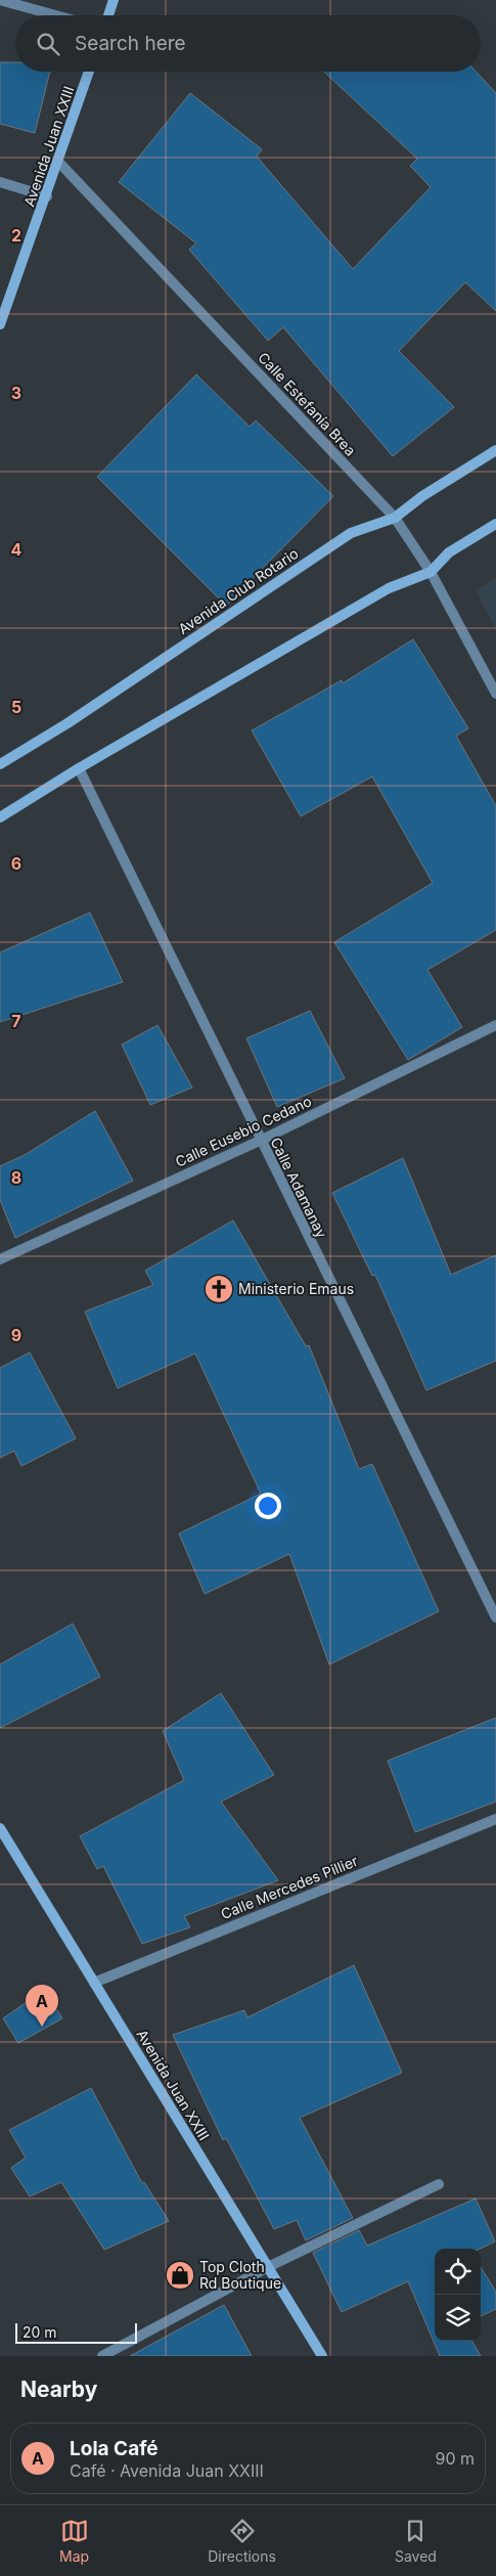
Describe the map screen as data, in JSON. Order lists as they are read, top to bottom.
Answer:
{
  "streets": {
    "main road": ["Avenida Juan XXIII", "Avenida Club Rotario"],
    "street": [
      "Calle Estefanía Brea",
      "Calle Eusebio Cedano",
      "Calle Adamanay",
      "Calle Mercedes Pillier"
    ]
  },
  "crossings": [
    ["Avenida Juan XXIII", "Calle Estefanía Brea"],
    ["Avenida Juan XXIII", "Calle Mercedes Pillier"],
    ["Calle Estefanía Brea", "Avenida Club Rotario"],
    ["Calle Eusebio Cedano", "Calle Adamanay"]
  ],
  "places": {
    "church": ["Ministerio Emaus"],
    "shop": ["Top Cloth Rd Boutique"]
  },
  "scale_bar": "20 m",
  "page": {
    "search": "Search here",
    "pins": "A",
    "scale": "20 m",
    "heading": "Nearby",
    "list": [
      {
        "mark": "A",
        "name": "Lola Café",
        "note": "Café · Avenida Juan XXIII",
        "value": "90 m"
      }
    ],
    "nav": ["Map", "Directions", "Saved"]
  },
  "grid": {
    "rows": [
      "2",
      "3",
      "4",
      "5",
      "6",
      "7",
      "8",
      "9"
    ]
  }
}
